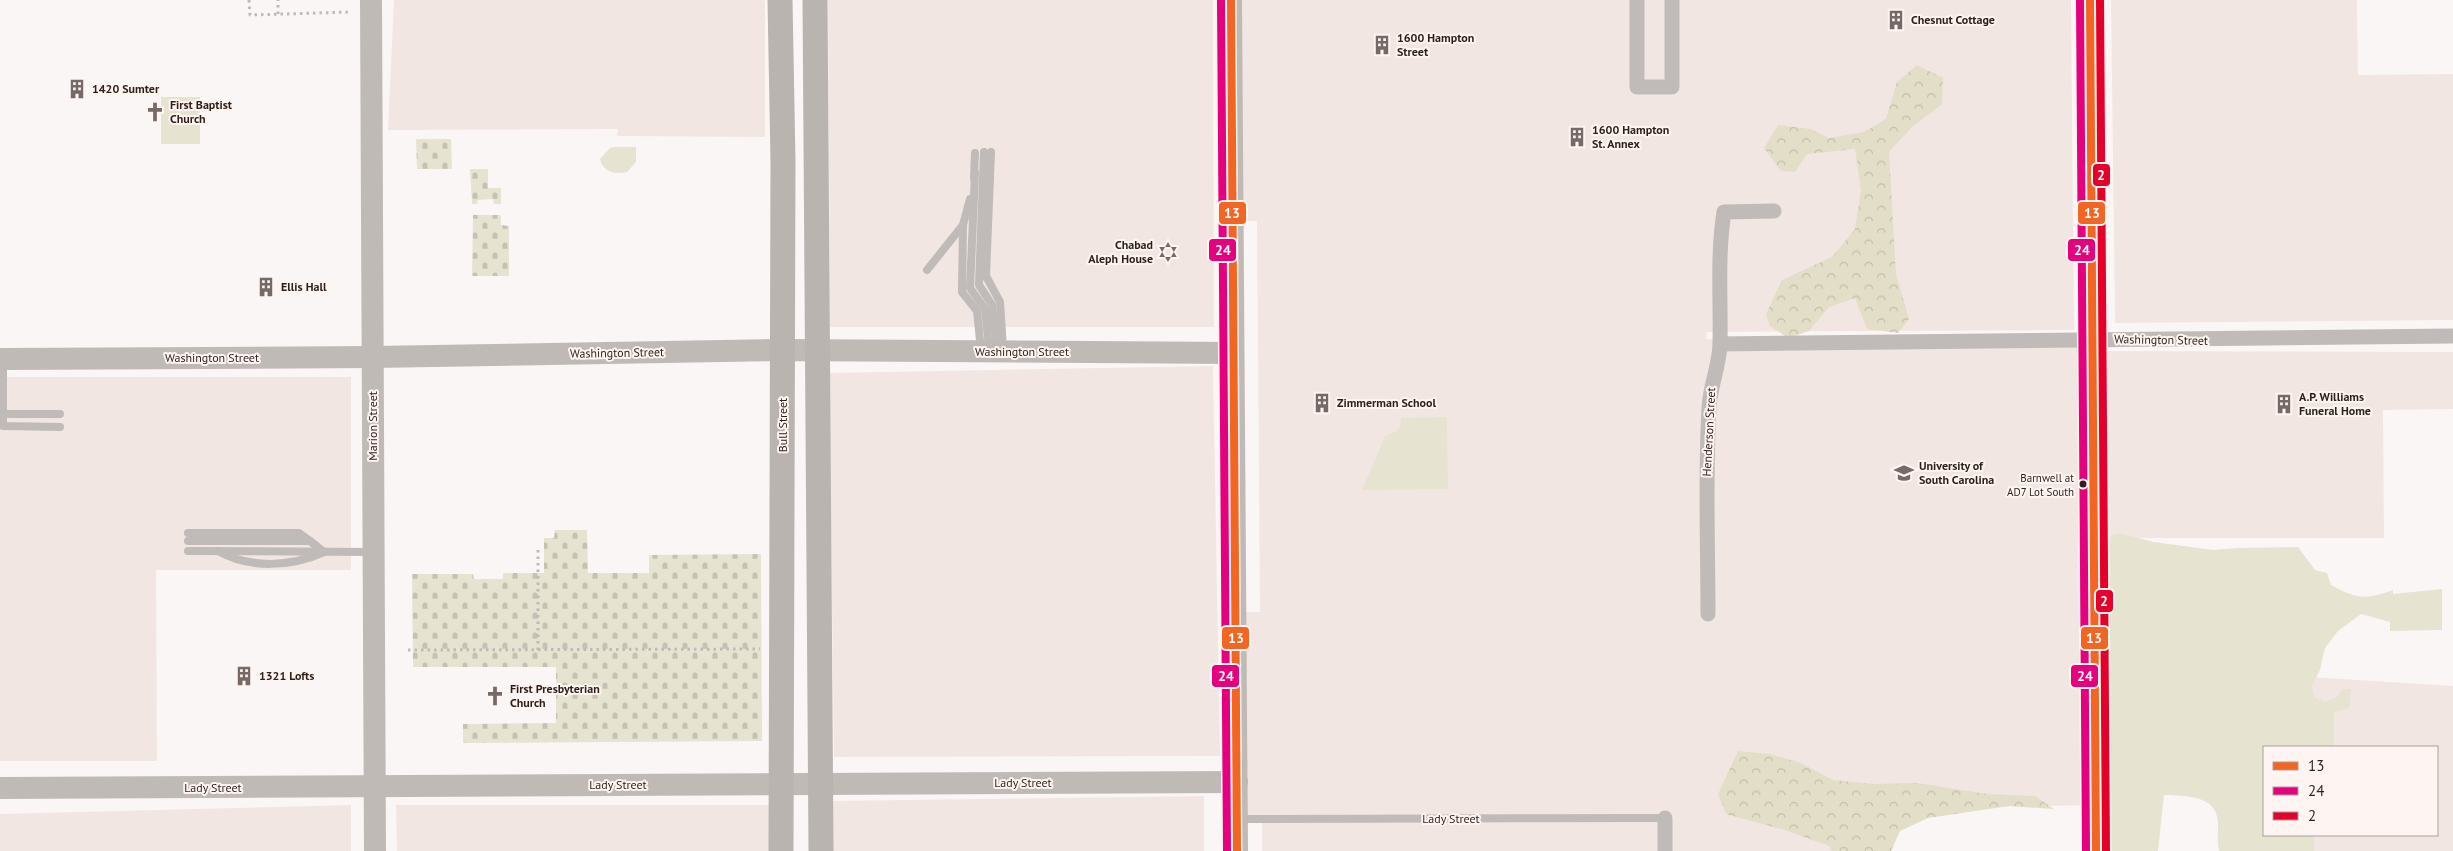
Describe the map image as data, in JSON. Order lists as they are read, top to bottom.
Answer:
{
  "streets": {
    "main road": ["Bull Street"],
    "street": [
      "Washington Street",
      "Marion Street",
      "Henderson Street",
      "Lady Street"
    ]
  },
  "crossings": [
    ["Washington Street", "Bull Street"],
    ["Washington Street", "Marion Street"],
    ["Washington Street", "Henderson Street"],
    ["Bull Street", "Lady Street"],
    ["Marion Street", "Lady Street"]
  ],
  "places": {
    "building": [
      "Chesnut Cottage",
      "1600 Hampton Street",
      "1420 Sumter",
      "1600 Hampton St. Annex",
      "Ellis Hall",
      "Zimmerman School",
      "A.P. Williams Funeral Home",
      "1321 Lofts"
    ],
    "church": ["First Baptist Church", "First Presbyterian Church"],
    "synagogue": ["Chabad Aleph House"],
    "school or university": ["University of South Carolina"],
    "other": ["Barnwell at AD7 Lot South"]
  },
  "lines": ["transit line 13", "transit line 24", "transit line 2"],
  "legend": ["13", "24", "2"]
}
